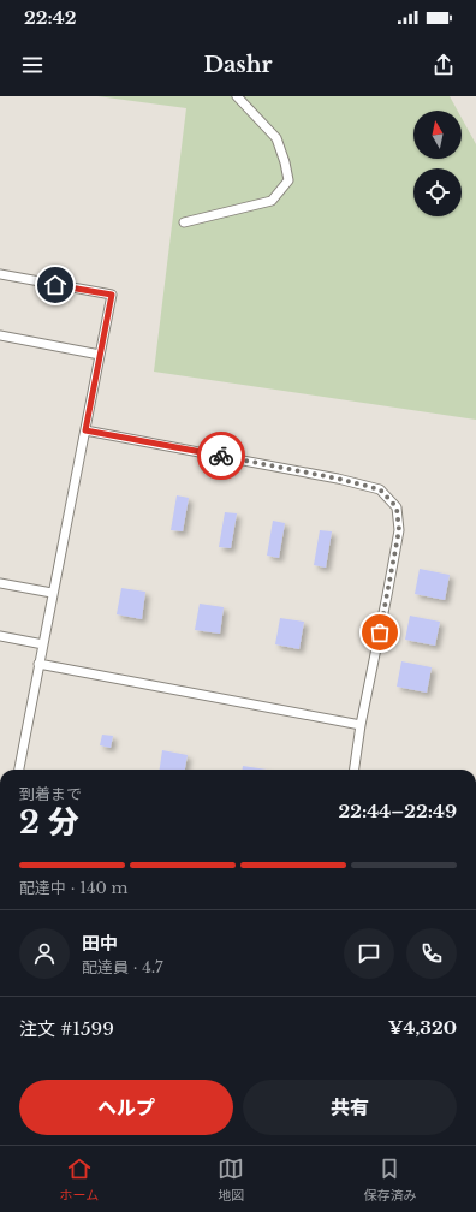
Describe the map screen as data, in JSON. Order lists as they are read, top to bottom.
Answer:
{
  "north": "top",
  "page": {
    "status": "22:42",
    "header": "Dashr",
    "heading": ["2 分", "到着まで", "22:44–22:49"],
    "panel": [
      "田中",
      "配達員 · 4.7",
      "注文 #1599",
      "¥4,320"
    ],
    "bar": "配達中 · 140 m",
    "buttons": ["ヘルプ", "共有"],
    "tabs": ["ホーム", "地図", "保存済み"]
  }
}
